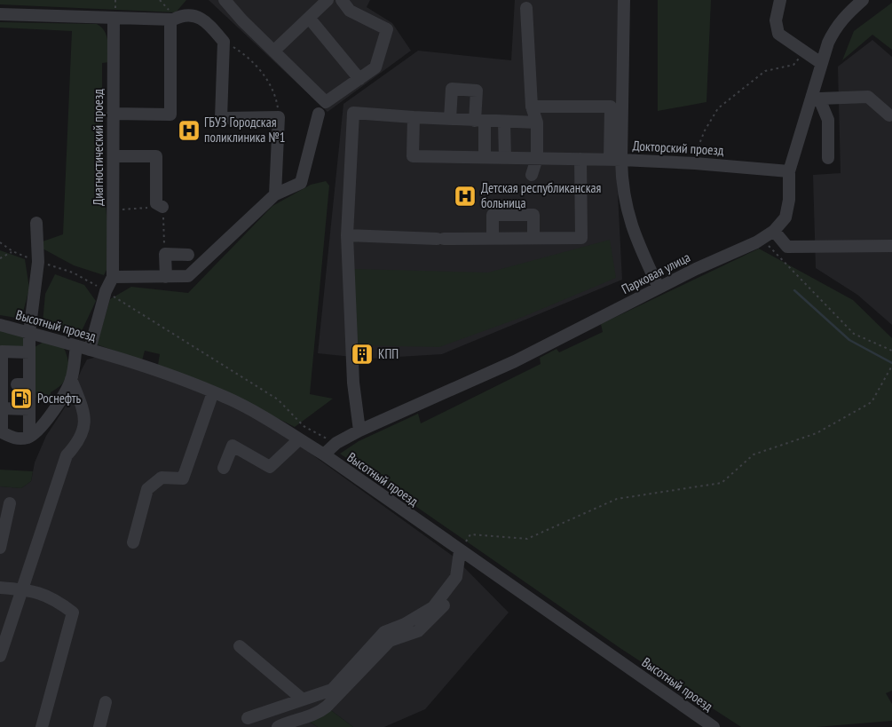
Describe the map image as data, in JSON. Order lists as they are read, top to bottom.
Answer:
{
  "streets": {
    "street": [
      "Диагностический проезд",
      "Докторский проезд",
      "Парковая улица",
      "Высотный проезд"
    ]
  },
  "crossings": [
    ["Докторский проезд", "Парковая улица"],
    ["Парковая улица", "Высотный проезд"]
  ],
  "places": {
    "hospital": ["ГБУЗ Городская поликлиника №1", "Детская республиканская больница"],
    "building": ["КПП"],
    "fuel station": ["Роснефть"]
  }
}
